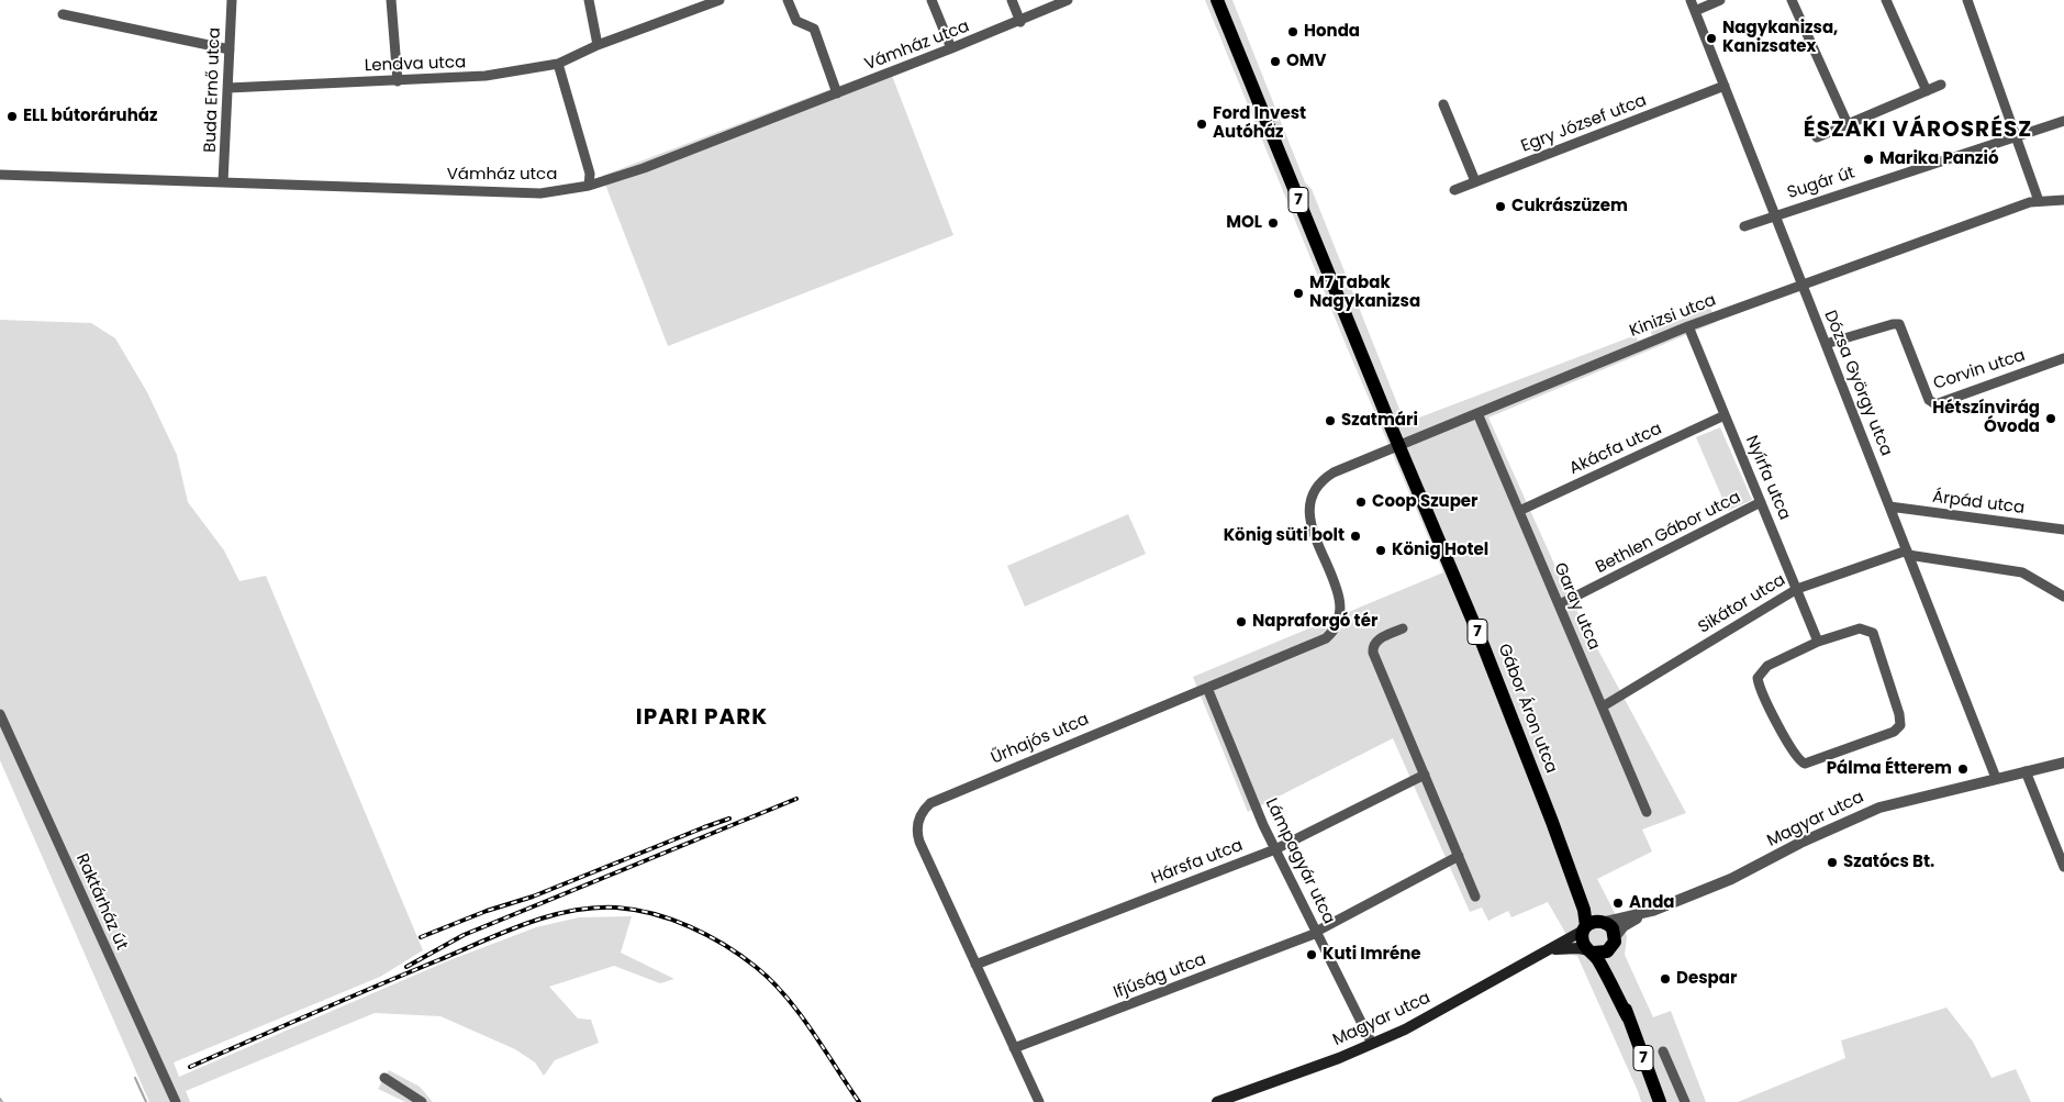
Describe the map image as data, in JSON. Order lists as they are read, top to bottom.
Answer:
{
  "streets": {
    "main road": ["7", "Gábor Áron utca", "Magyar utca"],
    "street": [
      "Vámház utca",
      "Lendva utca",
      "Buda Ernő utca",
      "Egry József utca",
      "Sugár út",
      "Kinizsi utca",
      "Corvin utca",
      "Dózsa György utca",
      "Akácfa utca",
      "Nyírfa utca",
      "Árpád utca",
      "Bethlen Gábor utca",
      "Sikátor utca",
      "Garay utca",
      "Űrhajós utca",
      "Lámpagyár utca",
      "Hársfa utca",
      "Raktárház út",
      "Ifjúság utca"
    ]
  },
  "crossings": [
    ["Vámház utca", "Buda Ernő utca"],
    ["Lendva utca", "Buda Ernő utca"],
    ["Egry József utca", "Dózsa György utca"],
    ["Sugár út", "Dózsa György utca"],
    ["7", "Gábor Áron utca"],
    ["7", "Magyar utca"],
    ["Kinizsi utca", "Dózsa György utca"],
    ["Kinizsi utca", "Nyírfa utca"],
    ["Kinizsi utca", "Garay utca"],
    ["Kinizsi utca", "Gábor Áron utca"],
    ["Kinizsi utca", "Űrhajós utca"],
    ["Corvin utca", "Dózsa György utca"],
    ["Dózsa György utca", "Árpád utca"],
    ["Dózsa György utca", "Sikátor utca"],
    ["Dózsa György utca", "Magyar utca"],
    ["Akácfa utca", "Nyírfa utca"],
    ["Akácfa utca", "Garay utca"],
    ["Nyírfa utca", "Bethlen Gábor utca"],
    ["Nyírfa utca", "Sikátor utca"],
    ["Bethlen Gábor utca", "Garay utca"],
    ["Sikátor utca", "Garay utca"],
    ["Gábor Áron utca", "Magyar utca"],
    ["Űrhajós utca", "Lámpagyár utca"],
    ["Űrhajós utca", "Hársfa utca"],
    ["Űrhajós utca", "Ifjúság utca"],
    ["Magyar utca", "Lámpagyár utca"],
    ["Lámpagyár utca", "Hársfa utca"],
    ["Lámpagyár utca", "Ifjúság utca"]
  ],
  "districts": ["ÉSZAKI VÁROSRÉSZ", "IPARI PARK"],
  "places": [
    "Honda",
    "Nagykanizsa, Kanizsatex",
    "OMV",
    "ELL bútoráruház",
    "Ford Invest Autóház",
    "Marika Panzió",
    "Cukrászüzem",
    "MOL",
    "M7 Tabak Nagykanizsa",
    "Hétszínvirág Óvoda",
    "Szatmári",
    "Coop Szuper",
    "König süti bolt",
    "König Hotel",
    "Napraforgó tér",
    "Pálma Étterem",
    "Szatócs Bt.",
    "Anda",
    "Kuti Imréne",
    "Despar"
  ]
}
